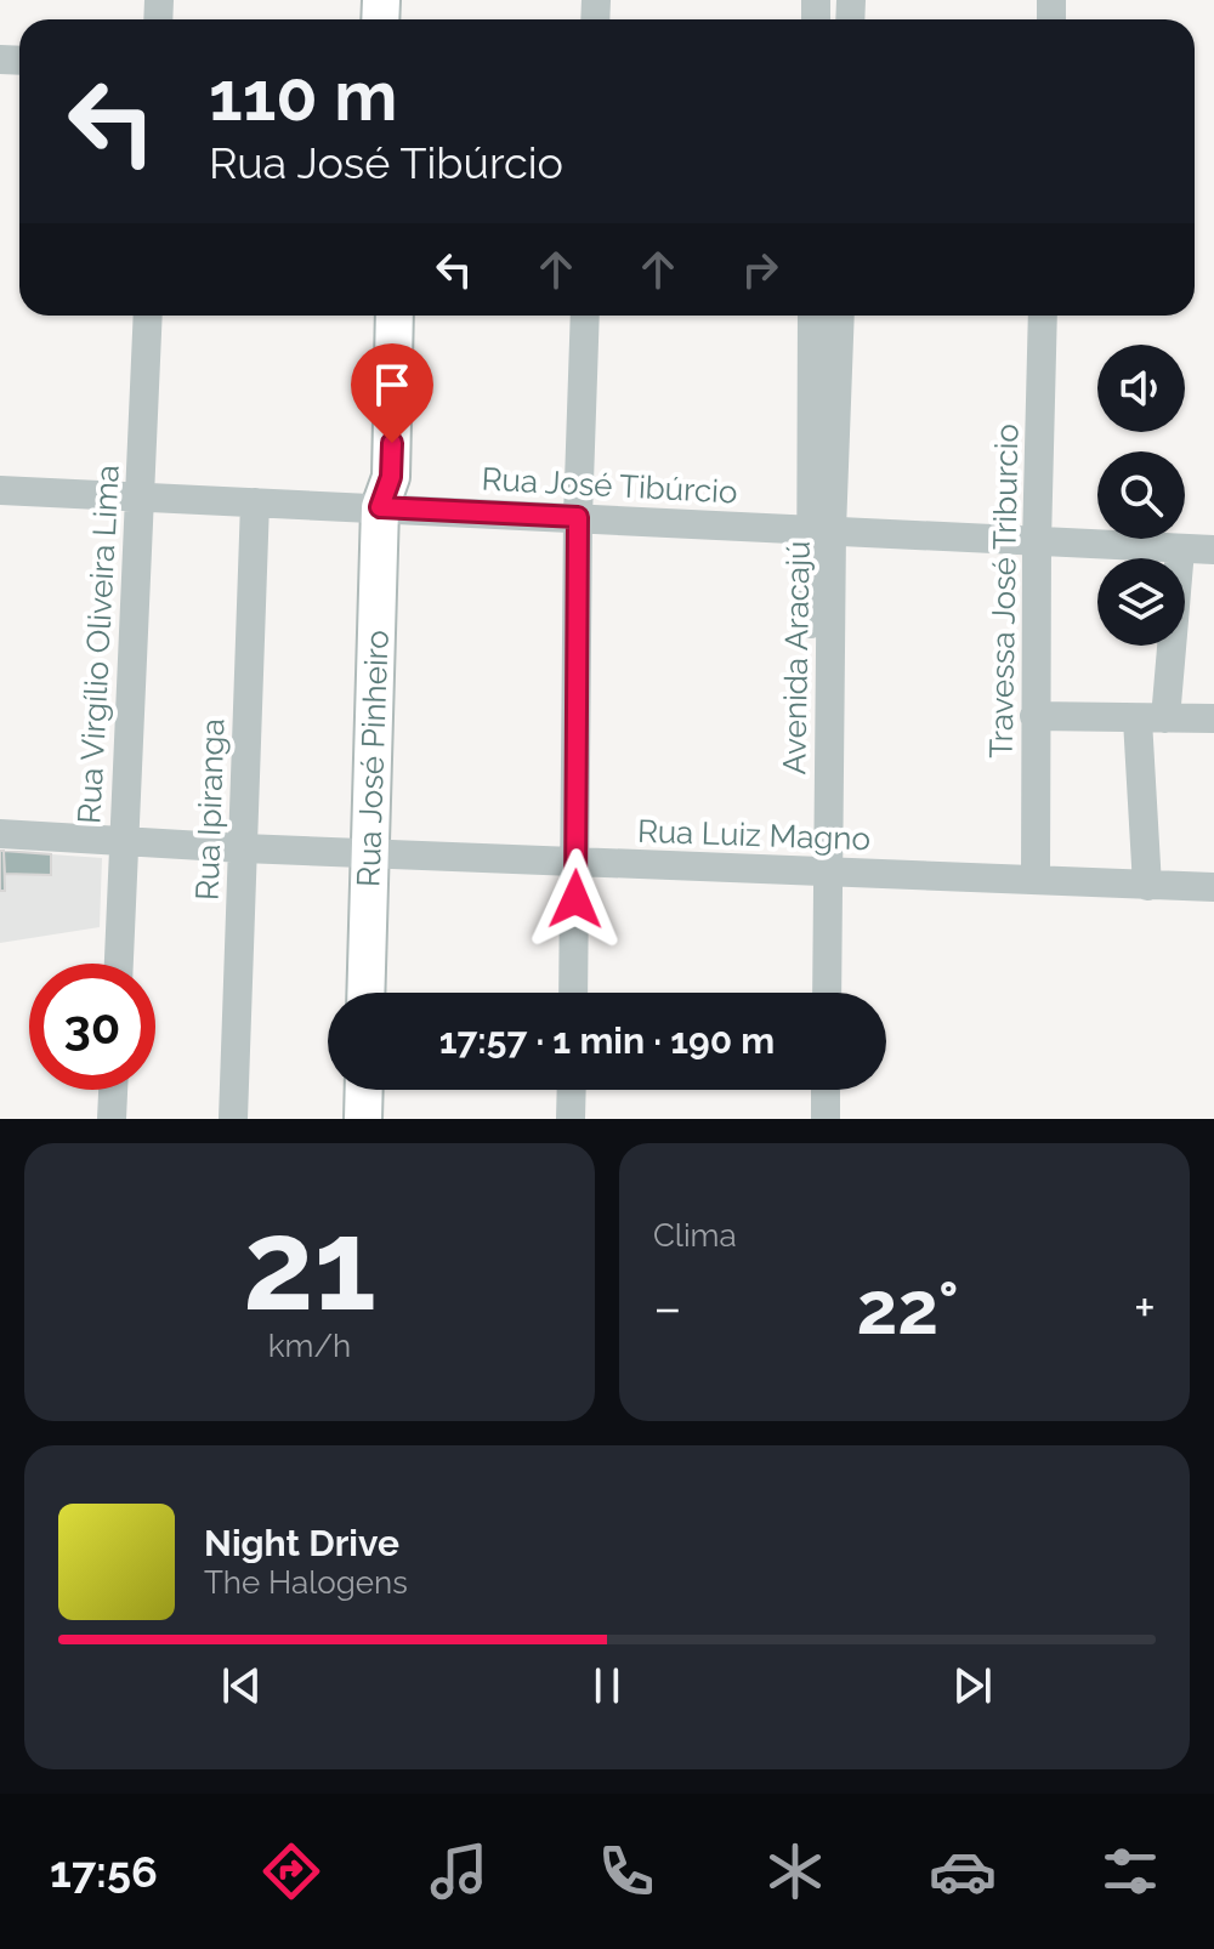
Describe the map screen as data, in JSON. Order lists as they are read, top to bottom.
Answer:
{
  "streets": {
    "main road": ["Rua José Pinheiro"],
    "street": [
      "Rua José Tibúrcio",
      "Travessa José Triburcio",
      "Rua Virgílio Oliveira Lima",
      "Avenida Aracajú",
      "Rua Ipiranga",
      "Rua Luiz Magno"
    ]
  },
  "crossings": [
    ["Rua José Tibúrcio", "Travessa José Triburcio"],
    ["Rua José Tibúrcio", "Rua Virgílio Oliveira Lima"],
    ["Rua José Tibúrcio", "Avenida Aracajú"],
    ["Rua José Tibúrcio", "Rua José Pinheiro"],
    ["Rua José Tibúrcio", "Rua Ipiranga"],
    ["Travessa José Triburcio", "Rua Luiz Magno"],
    ["Rua Virgílio Oliveira Lima", "Rua Luiz Magno"],
    ["Avenida Aracajú", "Rua Luiz Magno"],
    ["Rua José Pinheiro", "Rua Luiz Magno"],
    ["Rua Ipiranga", "Rua Luiz Magno"]
  ],
  "page": {
    "turn": ["110 m", "Rua José Tibúrcio"],
    "limit": "30",
    "trip": "17:57 · 1 min · 190 m",
    "tile": [
      ["21", "km/h"],
      "Clima"
    ],
    "heat": ["−", "22°", "+"],
    "song": ["Night Drive", "The Halogens"],
    "tabs": "17:56"
  }
}
